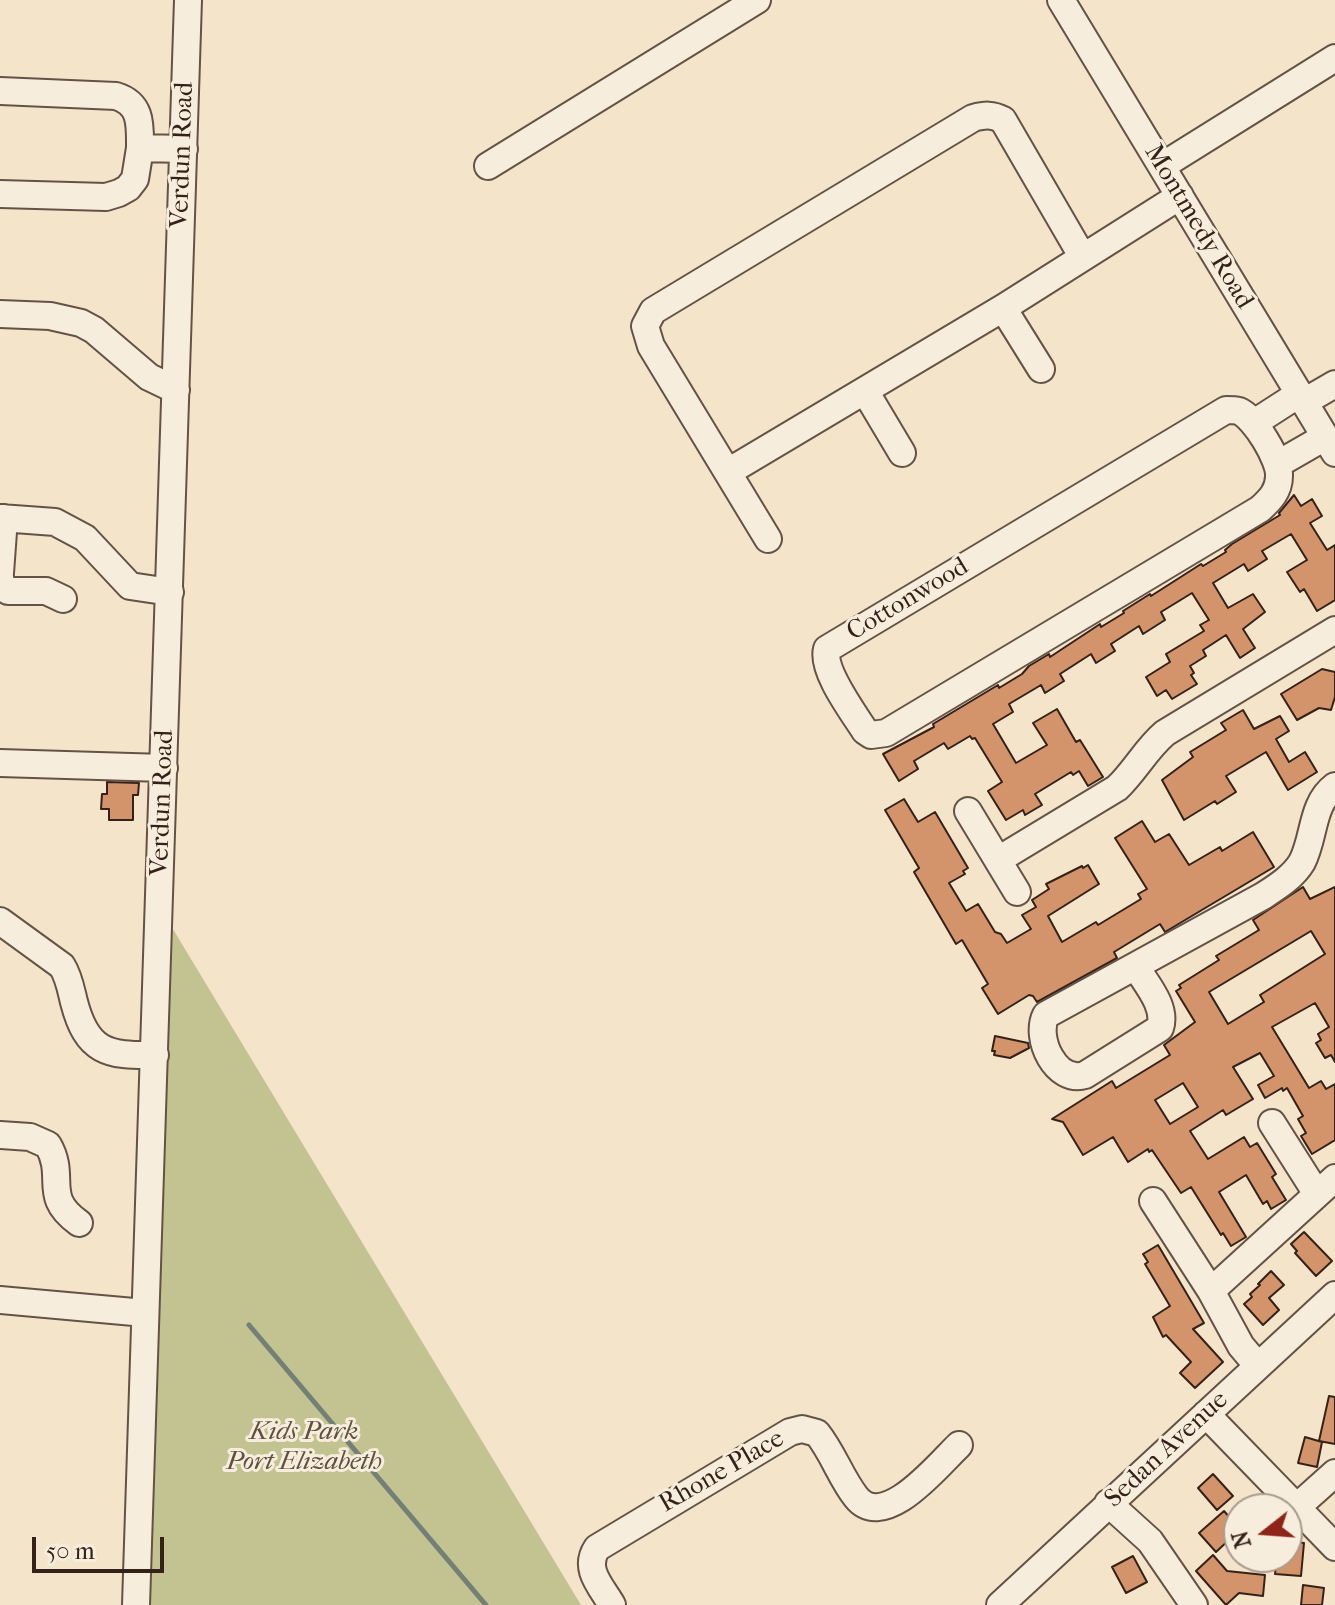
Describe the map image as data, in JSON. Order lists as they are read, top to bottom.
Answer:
{
  "streets": {
    "street": [
      "Verdun Road",
      "Montmedy Road",
      "Cottonwood",
      "Sedan Avenue",
      "Rhone Place"
    ]
  },
  "parks": ["Kids Park Port Elizabeth"],
  "scale_bar": "50 m",
  "north": "left"
}
